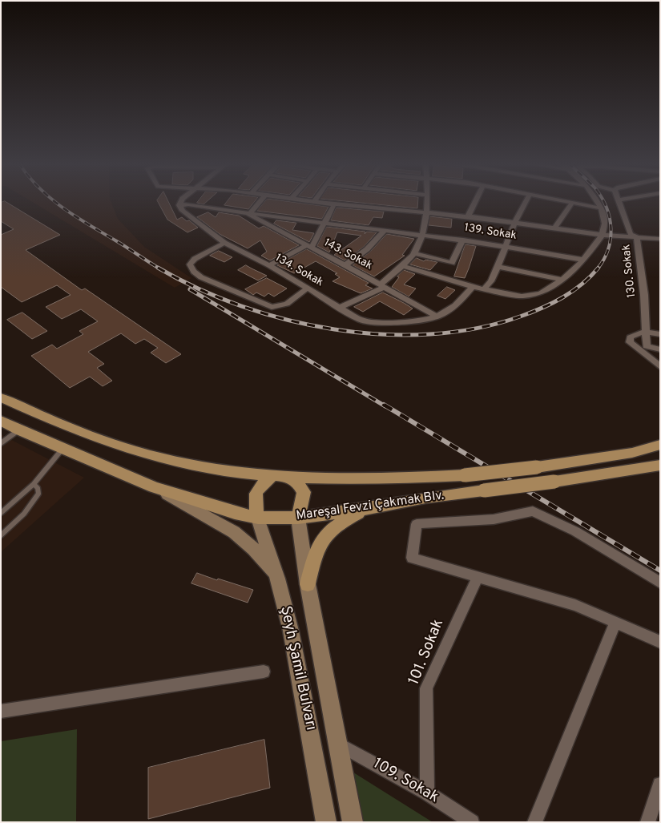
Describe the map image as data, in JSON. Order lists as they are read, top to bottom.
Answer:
{
  "streets": {
    "main road": ["Mareşal Fevzi Çakmak Blv.", "Şeyh Şamil Bulvarı"],
    "street": [
      "139. Sokak",
      "143. Sokak",
      "134. Sokak",
      "130. Sokak",
      "101. Sokak",
      "109. Sokak"
    ]
  },
  "crossings": [
    ["139. Sokak", "143. Sokak"],
    ["139. Sokak", "134. Sokak"],
    ["143. Sokak", "134. Sokak"],
    ["Mareşal Fevzi Çakmak Blv.", "Şeyh Şamil Bulvarı"],
    ["101. Sokak", "109. Sokak"],
    ["Şeyh Şamil Bulvarı", "109. Sokak"]
  ]
}
